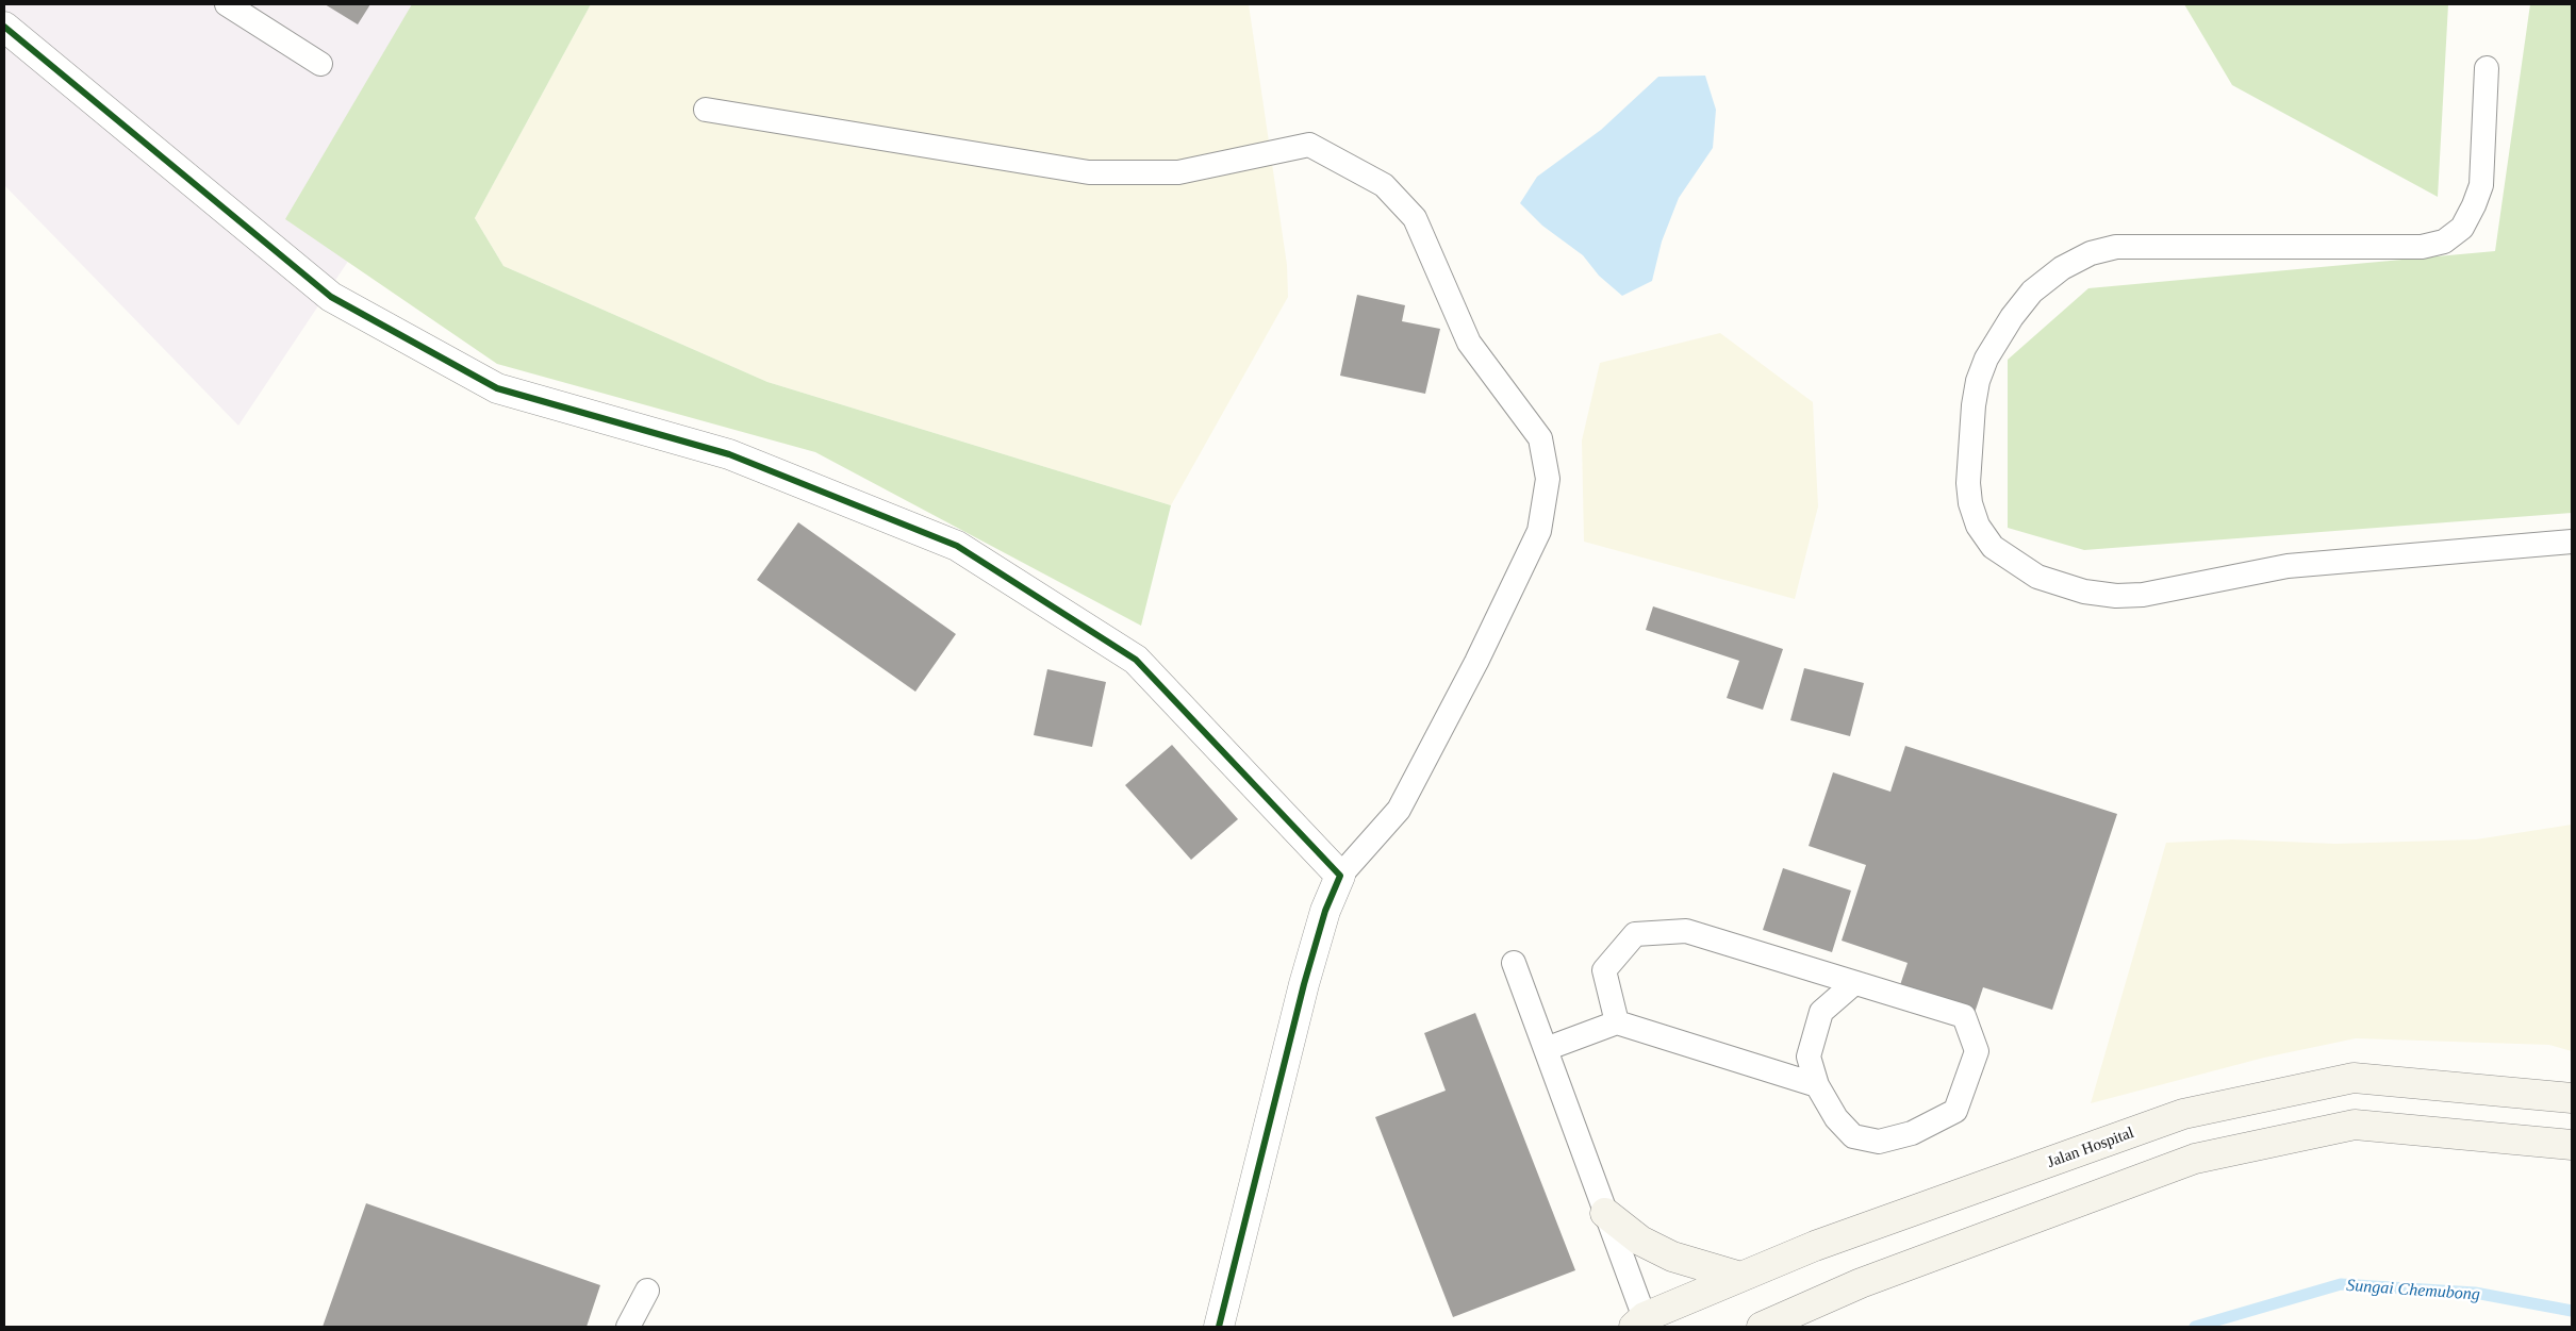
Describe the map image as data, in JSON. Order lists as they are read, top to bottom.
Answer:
{
  "streets": {
    "main road": ["Jalan Hospital"]
  },
  "water": ["Sungai Chemubong"]
}
